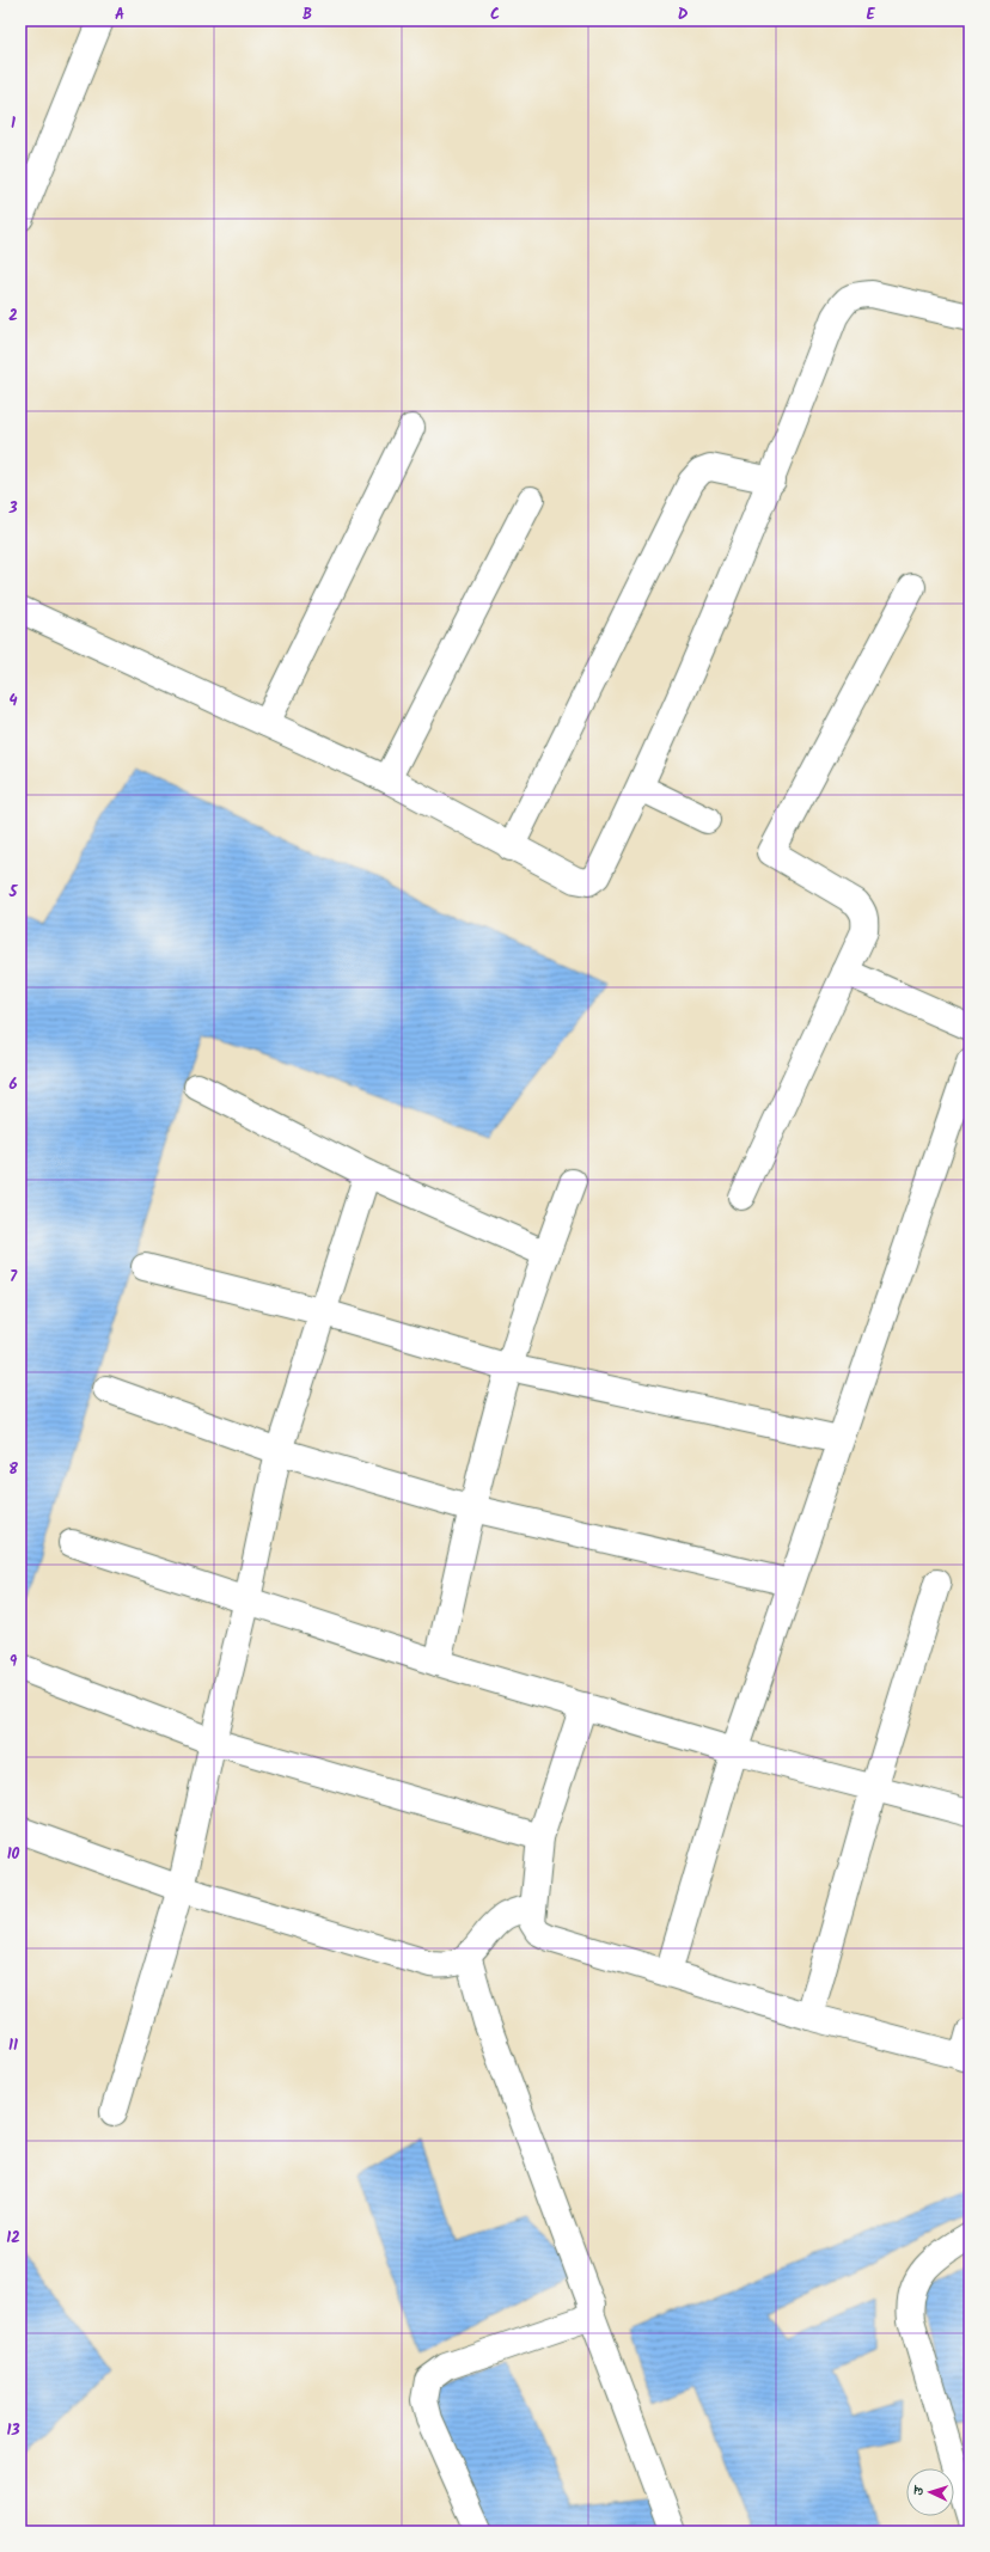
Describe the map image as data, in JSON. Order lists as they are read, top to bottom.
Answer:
{
  "north": "left",
  "grid": {
    "columns": [
      "A",
      "B",
      "C",
      "D",
      "E"
    ],
    "rows": [
      "1",
      "2",
      "3",
      "4",
      "5",
      "6",
      "7",
      "8",
      "9",
      "10",
      "11",
      "12",
      "13"
    ]
  }
}
